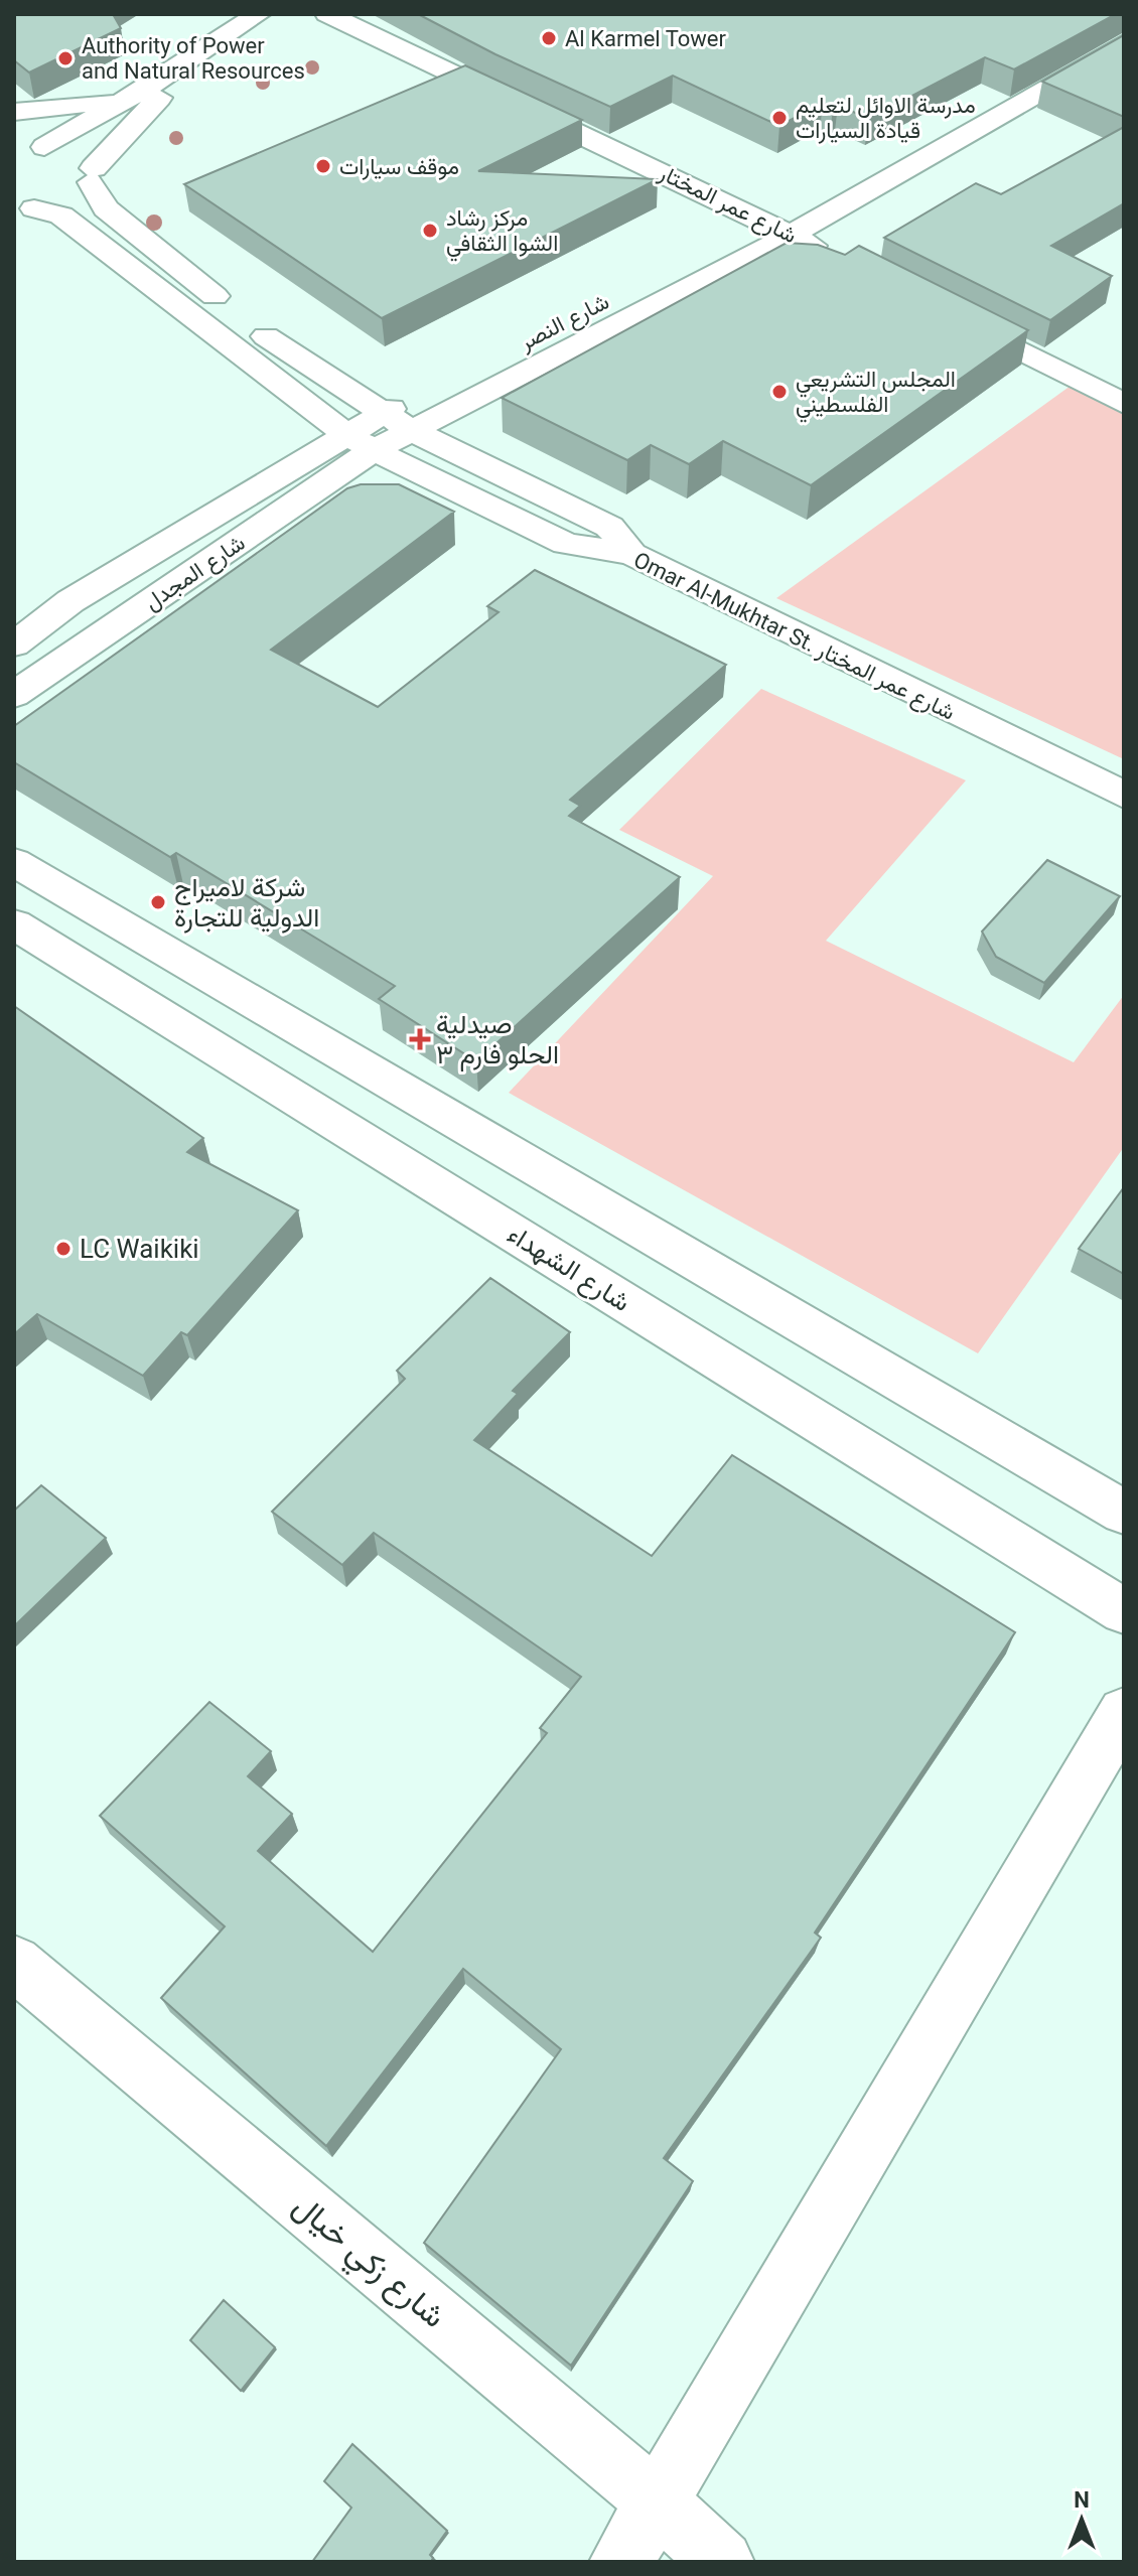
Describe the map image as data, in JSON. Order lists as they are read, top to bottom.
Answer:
{
  "streets": {
    "main road": [
      "شارع عمر المختار",
      "شارع النصر",
      "شارع المجدل",
      "Omar Al-Mukhtar St. شارع عمر المختار",
      "شارع الشهداء",
      "شارع زكي خيال"
    ]
  },
  "crossings": [
    ["شارع عمر المختار", "شارع النصر"],
    ["شارع النصر", "شارع المجدل"],
    ["شارع النصر", "Omar Al-Mukhtar St. شارع عمر المختار"],
    ["شارع المجدل", "Omar Al-Mukhtar St. شارع عمر المختار"]
  ],
  "places": {
    "other": [
      "Al Karmel Tower",
      "Authority of Power and Natural Resources",
      "مدرسة الاوائل لتعليم قيادة السيارات",
      "موقف سيارات",
      "مركز رشاد الشوا الثقافي",
      "المجلس التشريعي الفلسطيني",
      "شركة لاميراج الدولية للتجارة",
      "LC Waikiki"
    ],
    "health": ["صيدلية الحلو فارم ٣"]
  },
  "north": "top"
}
